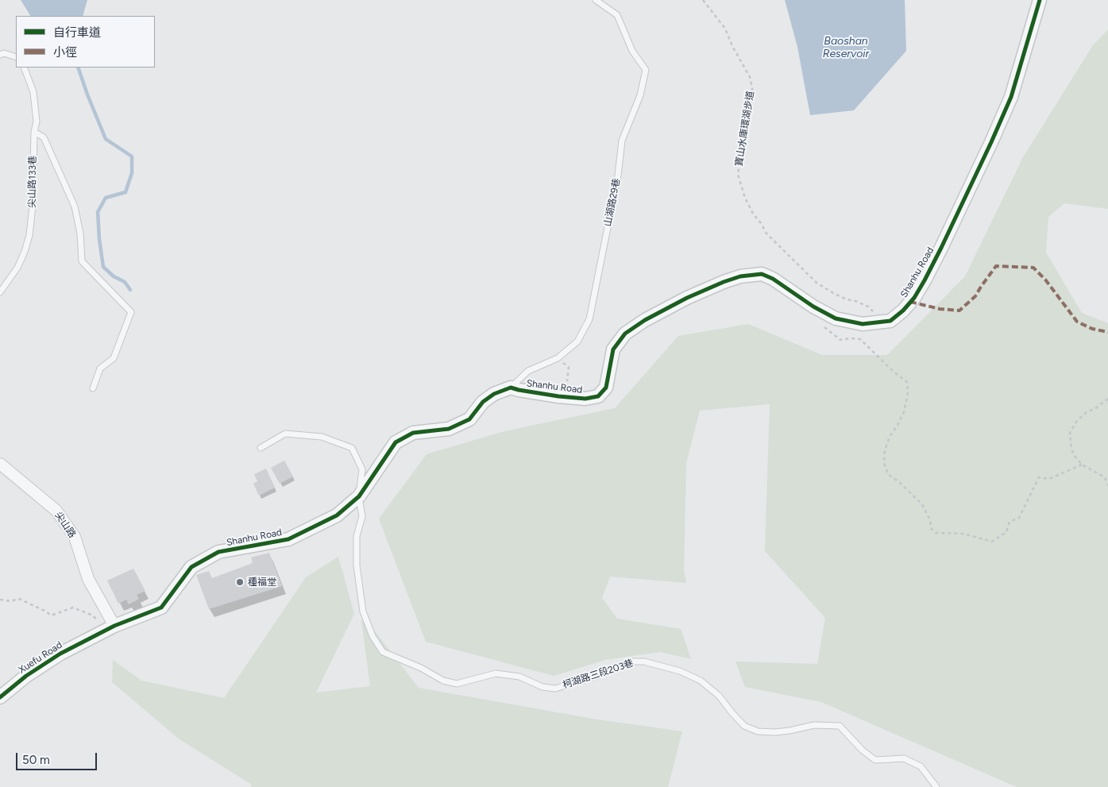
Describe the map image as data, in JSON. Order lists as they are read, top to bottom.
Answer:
{
  "streets": {
    "street": ["Shanhu Road", "尖山路", "Xuefu Road"],
    "lane": ["尖山路133巷", "山湖路29巷", "柯湖路三段203巷"],
    "path": ["寶山水庫環湖步道"]
  },
  "crossings": [
    ["寶山水庫環湖步道", "Shanhu Road"],
    ["山湖路29巷", "Shanhu Road"],
    ["Shanhu Road", "尖山路"],
    ["Shanhu Road", "Xuefu Road"],
    ["Shanhu Road", "柯湖路三段203巷"],
    ["尖山路", "Xuefu Road"]
  ],
  "water": ["Baoshan Reservoir"],
  "places": ["種福堂"],
  "legend": ["自行車道", "小徑"],
  "scale_bar": "50 m"
}
